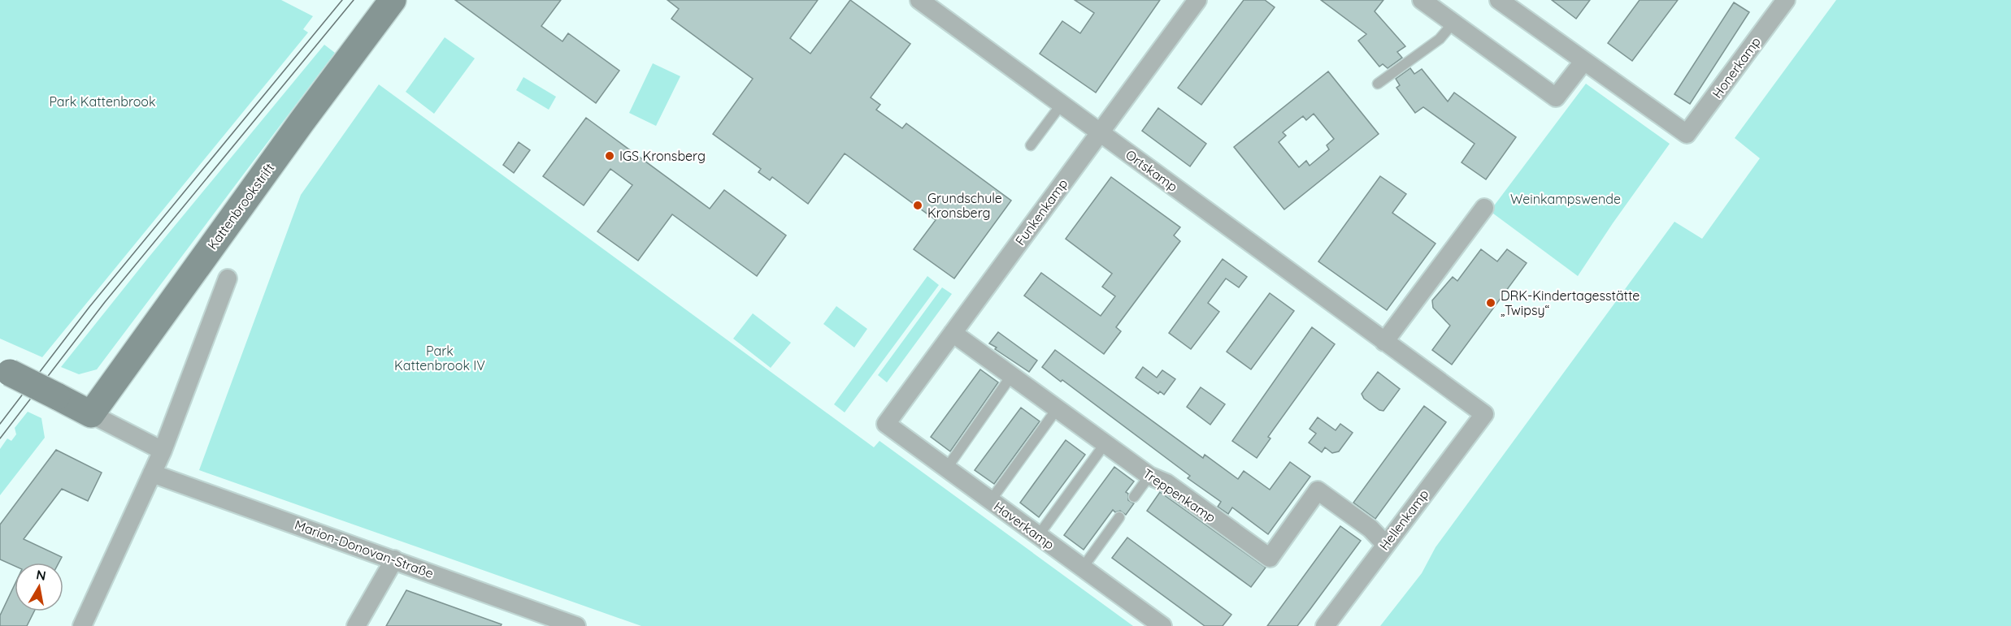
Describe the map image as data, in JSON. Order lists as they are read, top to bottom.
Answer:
{
  "streets": {
    "main road": ["Kattenbrookstrift"],
    "street": [
      "Honerkamp",
      "Ortskamp",
      "Funkenkamp",
      "Treppenkamp",
      "Hellenkamp",
      "Haverkamp",
      "Marion-Donovan-Straße"
    ]
  },
  "crossings": [
    ["Ortskamp", "Funkenkamp"],
    ["Ortskamp", "Hellenkamp"],
    ["Funkenkamp", "Treppenkamp"],
    ["Funkenkamp", "Haverkamp"],
    ["Treppenkamp", "Hellenkamp"]
  ],
  "parks": ["Park Kattenbrook", "Weinkampswende", "Park Kattenbrook IV"],
  "places": ["IGS Kronsberg", "Grundschule Kronsberg", "DRK-Kindertagesstätte „Twipsy“"],
  "north": "top"
}
